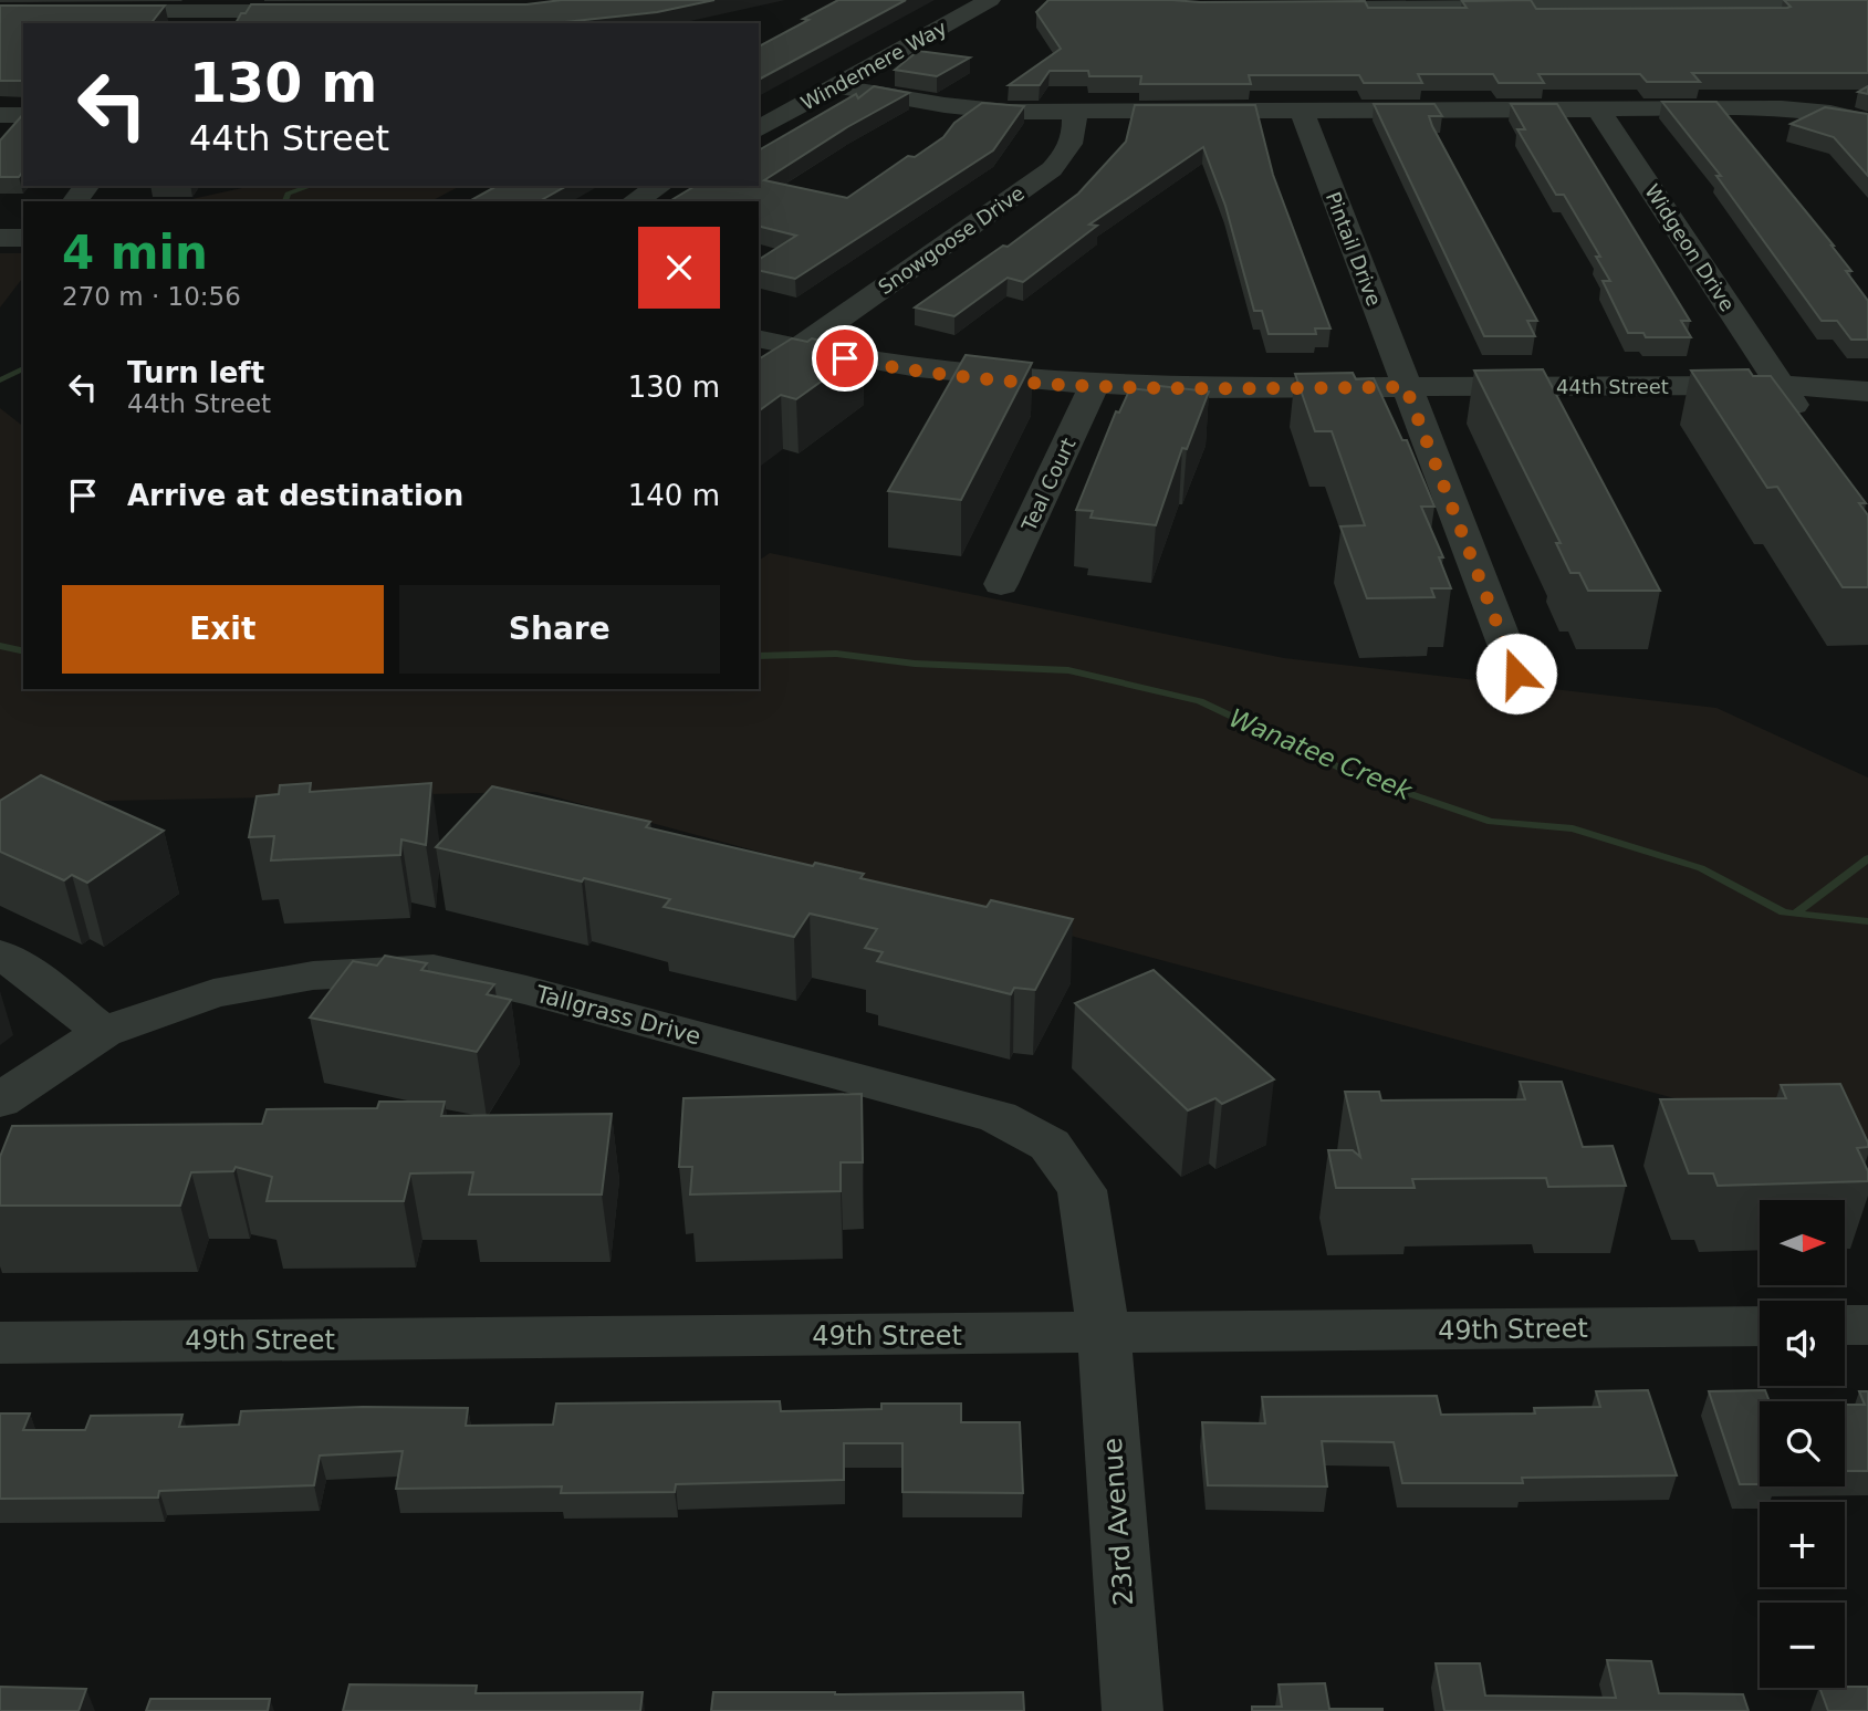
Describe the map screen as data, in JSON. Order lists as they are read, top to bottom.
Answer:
{
  "streets": {
    "street": [
      "Windemere Way",
      "Snowgoose Drive",
      "Widgeon Drive",
      "Pintail Drive",
      "44th Street",
      "Teal Court",
      "Tallgrass Drive",
      "49th Street",
      "23rd Avenue"
    ]
  },
  "crossings": [
    ["Snowgoose Drive", "44th Street"],
    ["Widgeon Drive", "44th Street"],
    ["Pintail Drive", "44th Street"],
    ["44th Street", "Teal Court"],
    ["Tallgrass Drive", "49th Street"],
    ["Tallgrass Drive", "23rd Avenue"],
    ["49th Street", "23rd Avenue"]
  ],
  "water": ["Wanatee Creek"],
  "north": "right",
  "page": {
    "turn": ["130 m", "44th Street"],
    "heading": ["4 min", "270 m · 10:56"],
    "list": [
      {
        "name": "Turn left",
        "note": "44th Street",
        "value": "130 m"
      },
      {
        "name": "Arrive at destination",
        "value": "140 m"
      }
    ],
    "buttons": ["Exit", "Share"],
    "map_buttons": ["+", "−"]
  }
}
